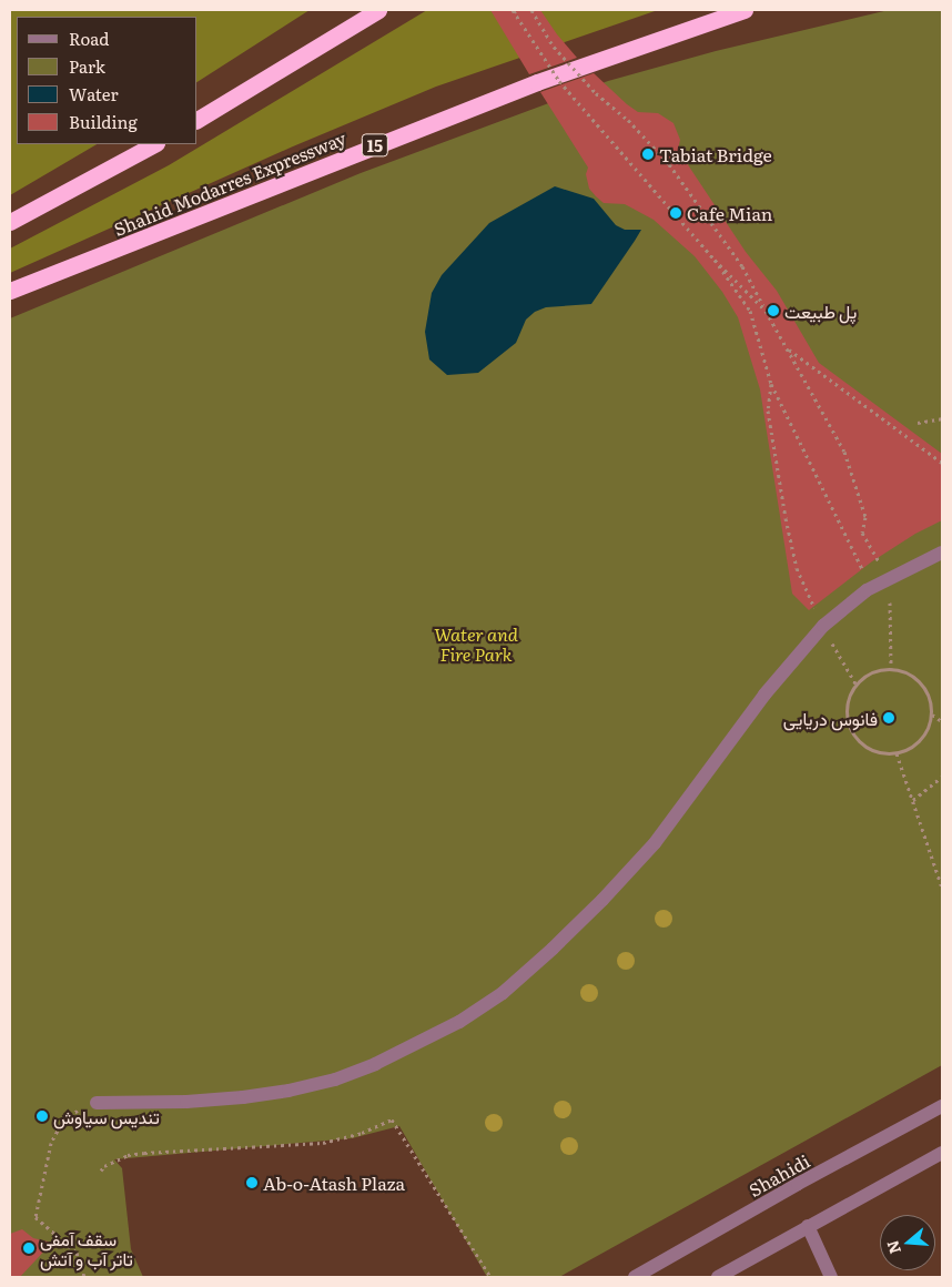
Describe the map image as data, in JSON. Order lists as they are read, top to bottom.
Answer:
{
  "streets": {
    "highway": ["15", "Shahid Modarres Expressway"],
    "street": ["Shahidi"]
  },
  "parks": ["Water and Fire Park"],
  "places": [
    "Tabiat Bridge",
    "Cafe Mian",
    "پل طبیعت",
    "فانوس دریایی",
    "تندیس سیاوش",
    "Ab-o-Atash Plaza",
    "سقف آمفی تاتر آب و آتش"
  ],
  "legend": [
    "Road",
    "Park",
    "Water",
    "Building"
  ],
  "north": "left"
}
